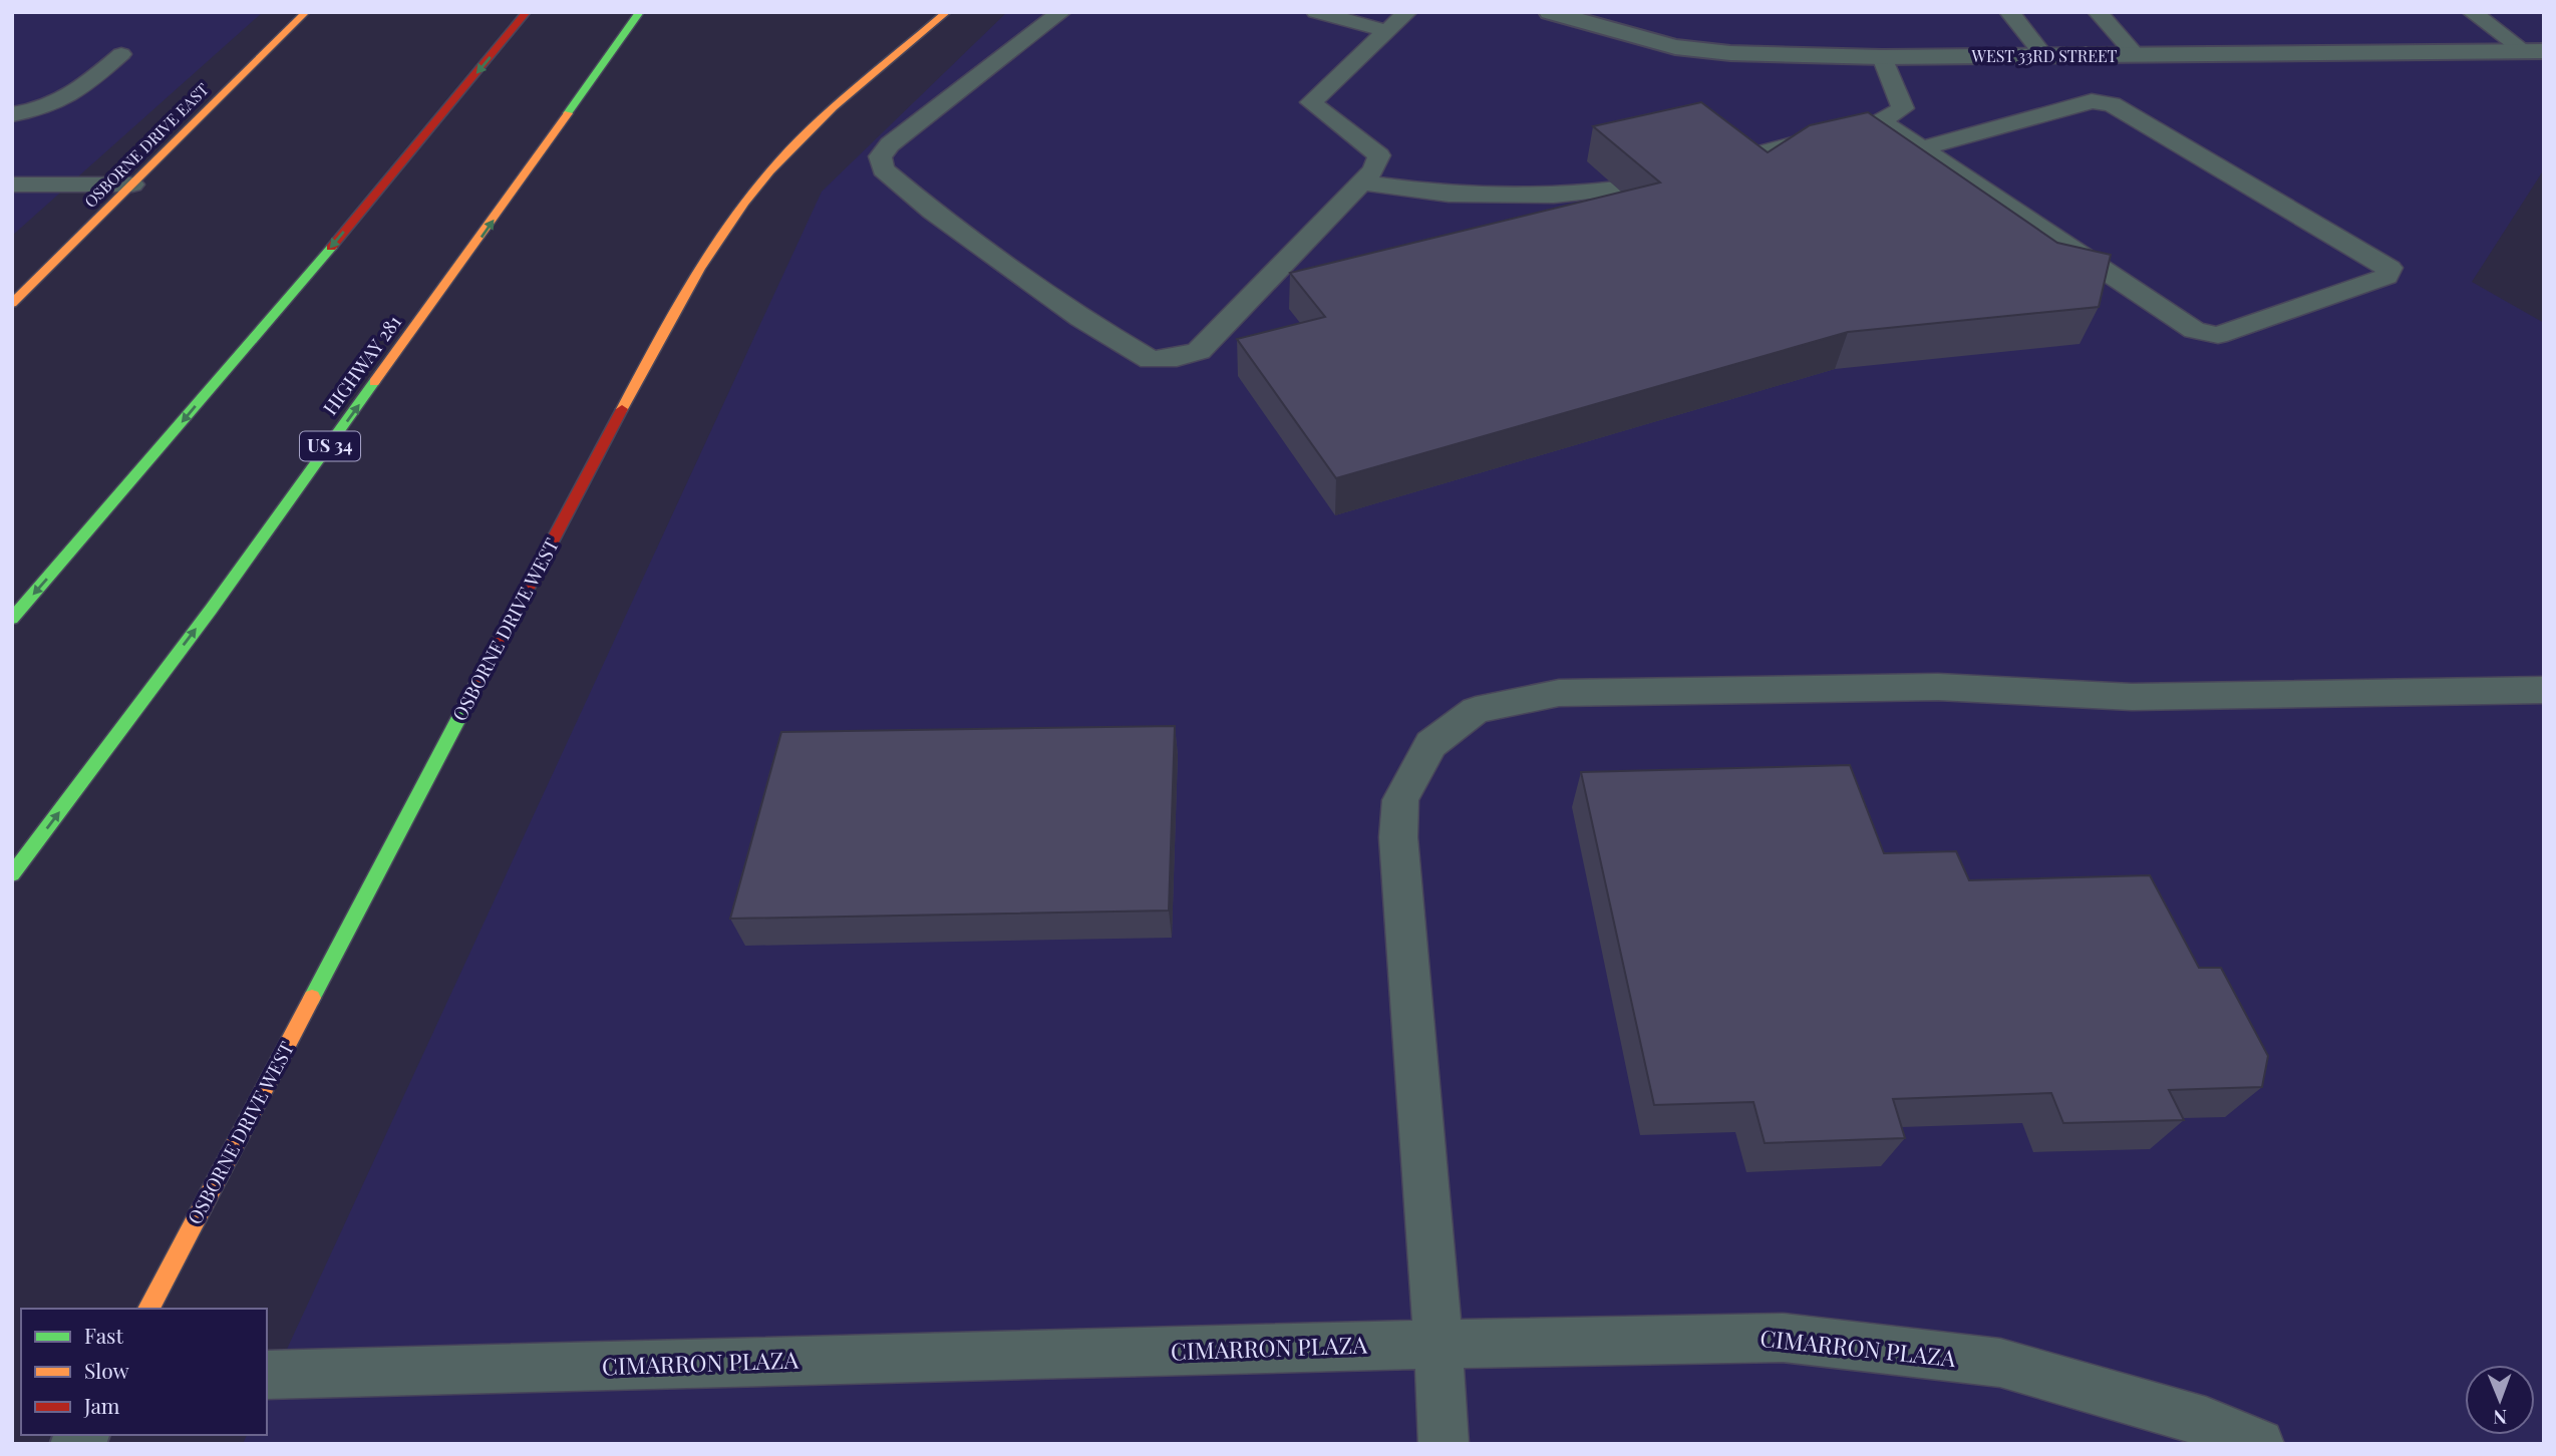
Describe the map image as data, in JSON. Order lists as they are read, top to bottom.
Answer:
{
  "streets": {
    "main road": [
      "OSBORNE DRIVE EAST",
      "HIGHWAY 281",
      "US 34",
      "OSBORNE DRIVE WEST"
    ],
    "street": ["WEST 33RD STREET"],
    "lane": ["CIMARRON PLAZA"]
  },
  "legend": ["Fast", "Slow", "Jam"],
  "north": "bottom"
}
